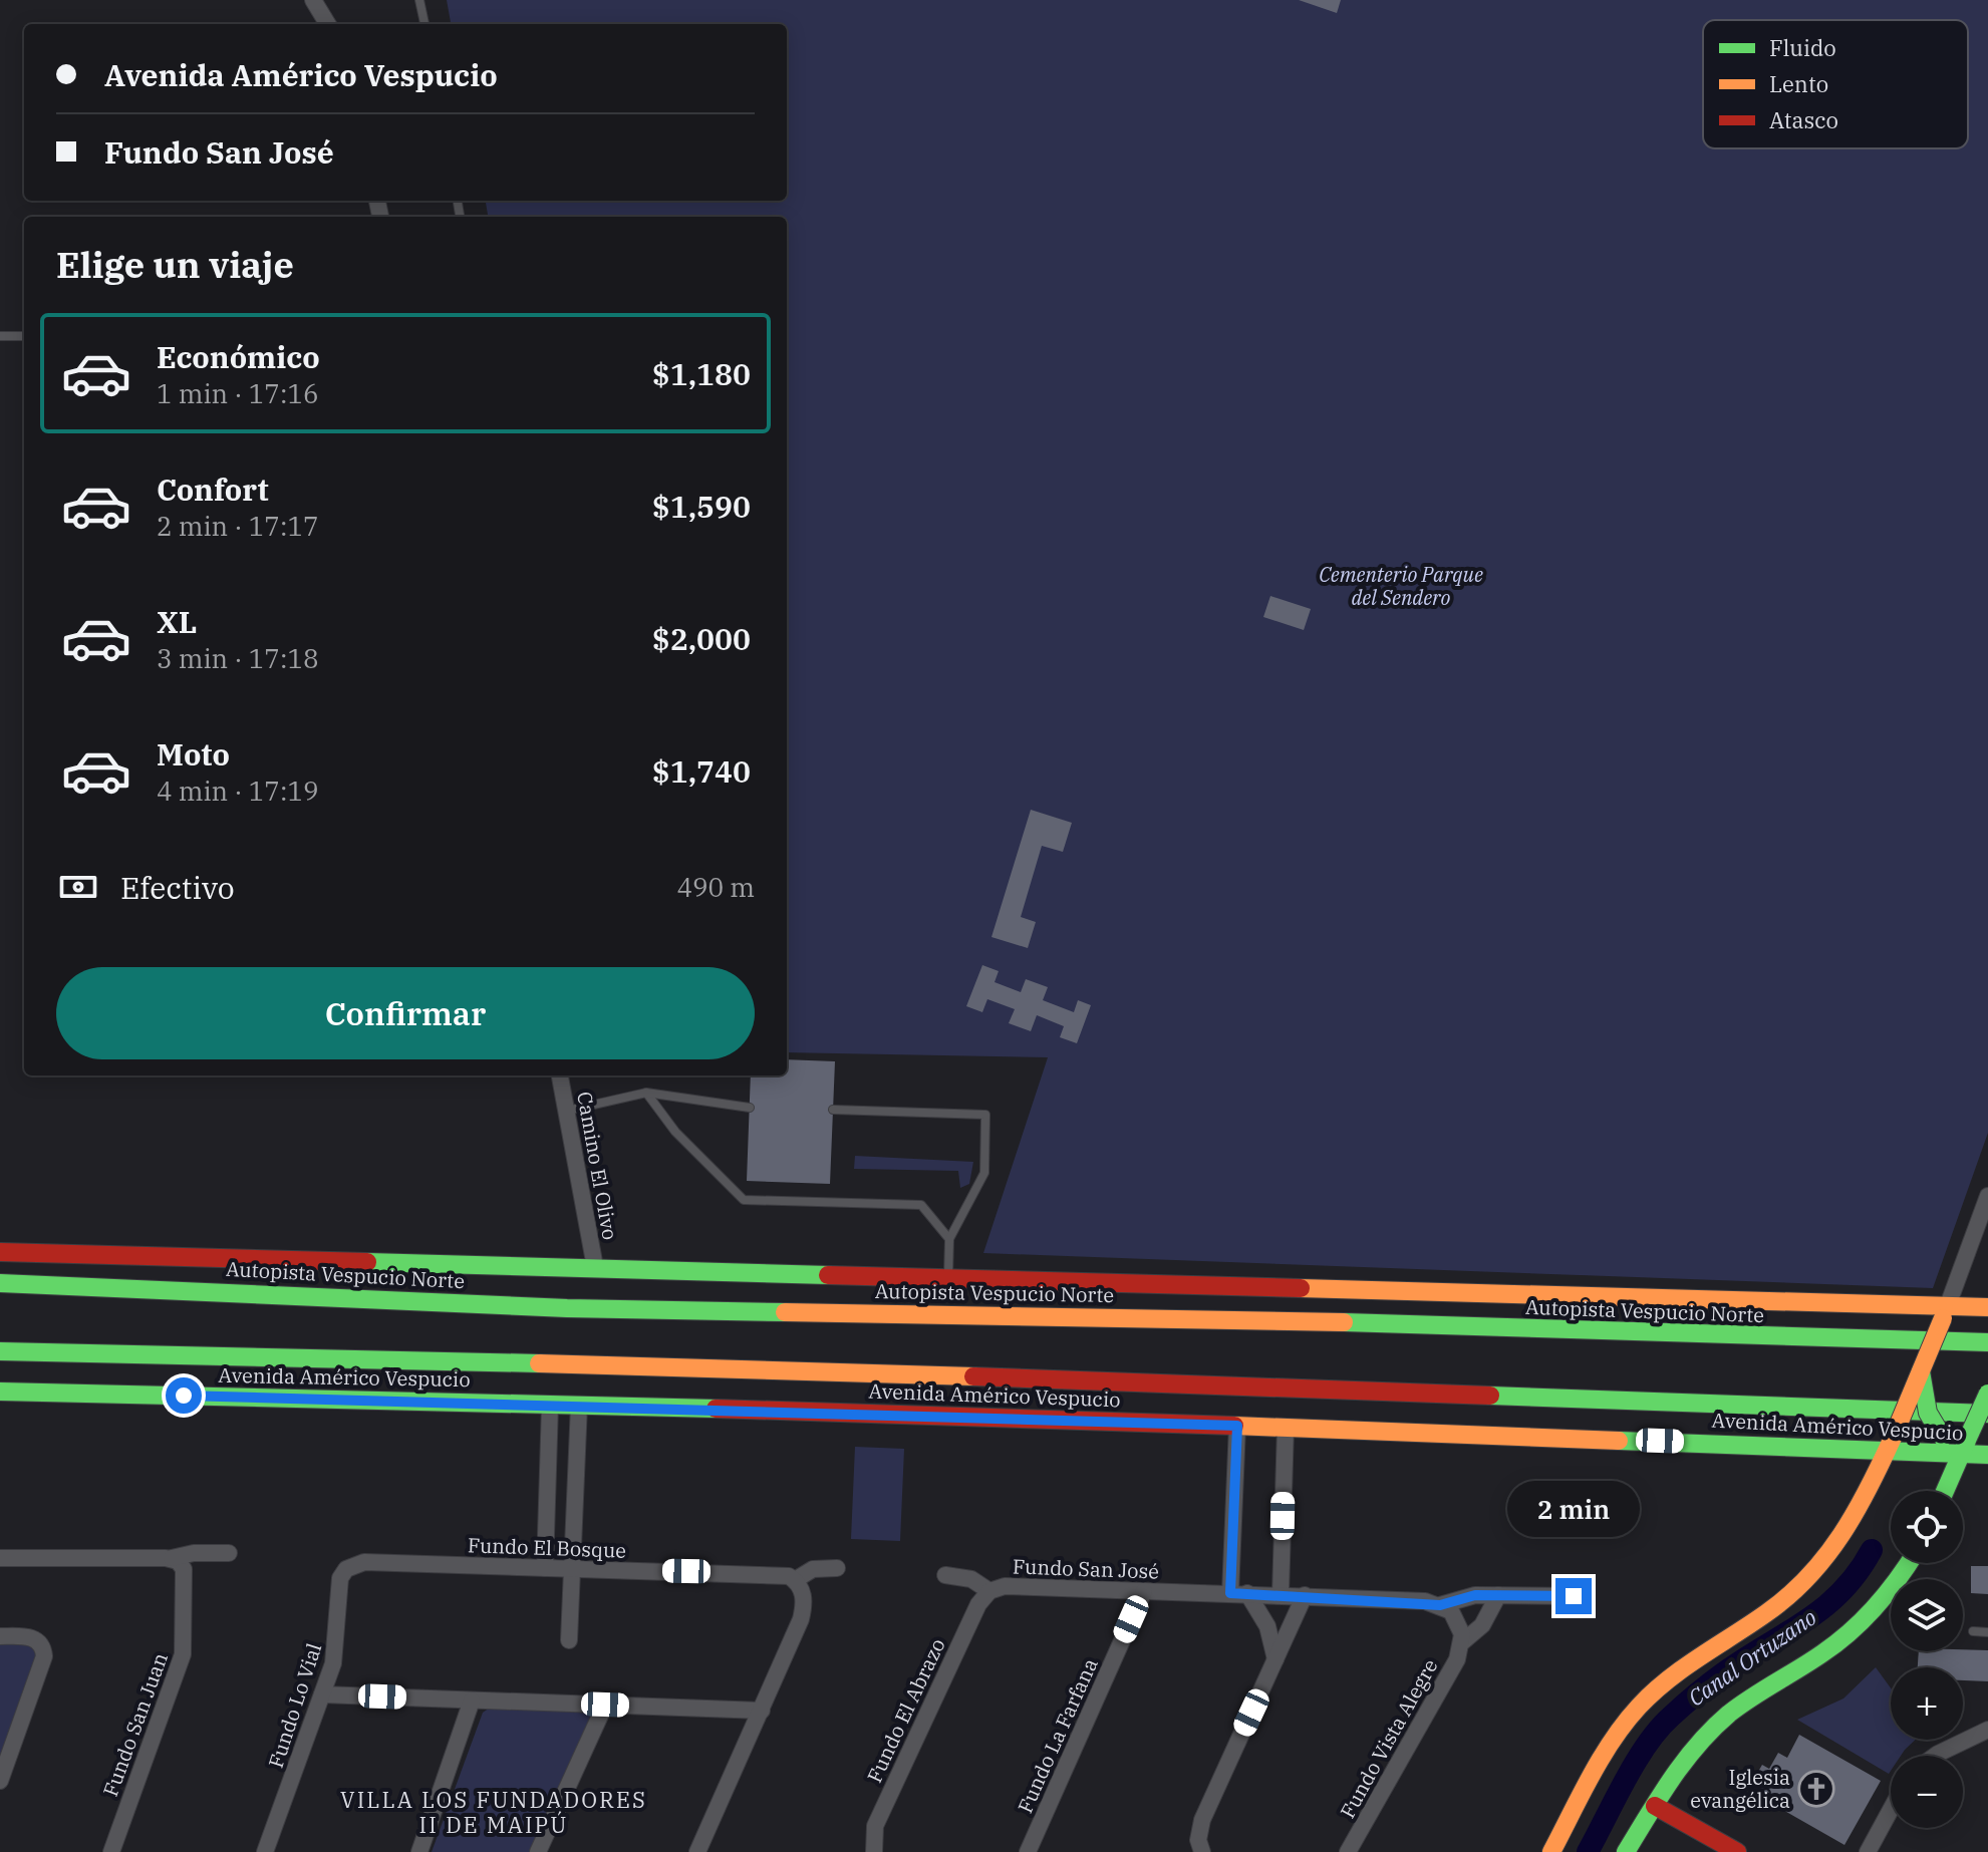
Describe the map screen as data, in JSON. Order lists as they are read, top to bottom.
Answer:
{
  "streets": {
    "main road": ["Autopista Vespucio Norte", "Avenida Américo Vespucio"],
    "street": [
      "Camino El Olivo",
      "Fundo El Bosque",
      "Fundo San José",
      "Fundo Lo Vial",
      "Fundo El Abrazo",
      "Fundo San Juan",
      "Fundo La Farfana",
      "Fundo Vista Alegre"
    ]
  },
  "crossings": [
    ["Fundo El Bosque", "Fundo Lo Vial"],
    ["Fundo San José", "Fundo El Abrazo"],
    ["Fundo San José", "Fundo La Farfana"],
    ["Fundo San José", "Fundo Vista Alegre"]
  ],
  "districts": ["VILLA LOS FUNDADORES II DE MAIPÚ"],
  "water": ["Canal Ortuzano"],
  "parks": ["Cementerio Parque del Sendero"],
  "places": {
    "church": ["Iglesia evangélica"]
  },
  "legend": ["Fluido", "Lento", "Atasco"],
  "page": {
    "banner": ["Avenida Américo Vespucio", "Fundo San José"],
    "heading": "Elige un viaje",
    "list": [
      {
        "name": "Económico",
        "note": "1 min · 17:16",
        "value": "$1,180"
      },
      {
        "name": "Confort",
        "note": "2 min · 17:17",
        "value": "$1,590"
      },
      {
        "name": "XL",
        "note": "3 min · 17:18",
        "value": "$2,000"
      },
      {
        "name": "Moto",
        "note": "4 min · 17:19",
        "value": "$1,740"
      }
    ],
    "pay": ["Efectivo", "490 m"],
    "buttons": "Confirmar",
    "bubble": "2 min",
    "map_buttons": ["+", "−"]
  }
}
